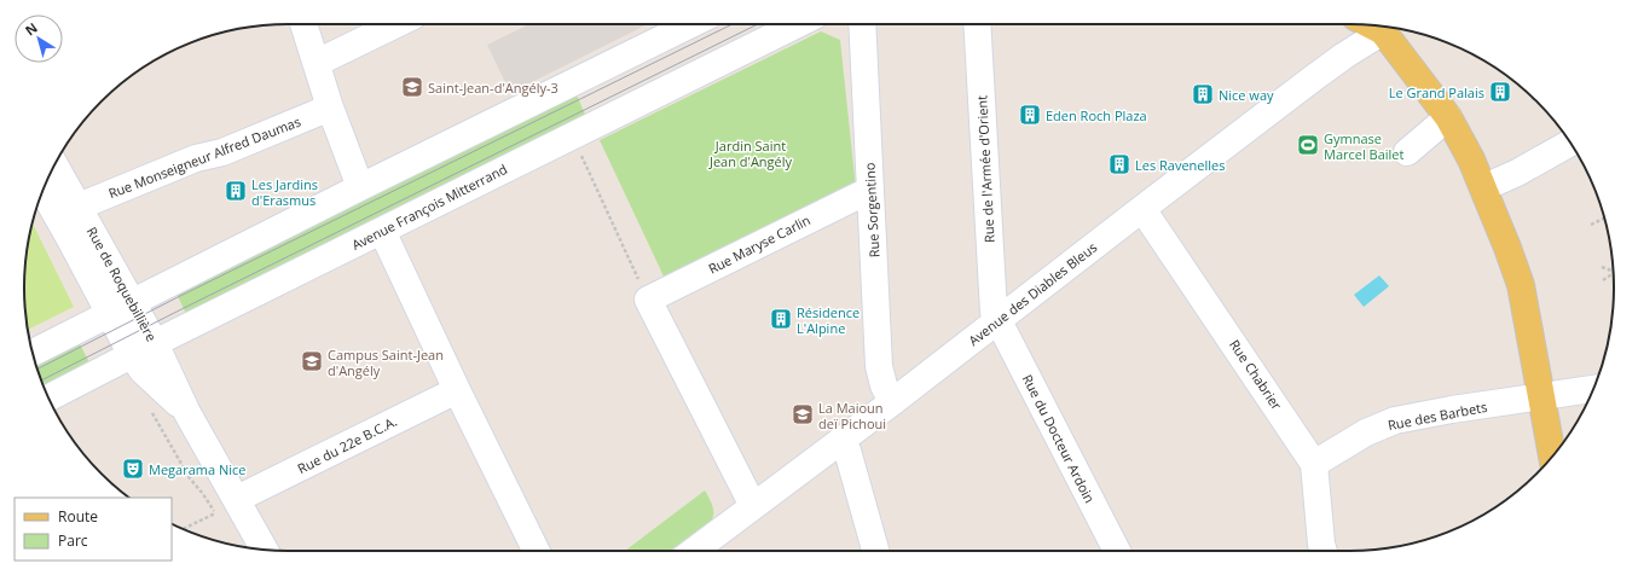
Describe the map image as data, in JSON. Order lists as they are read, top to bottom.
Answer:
{
  "streets": {
    "street": [
      "Rue Monseigneur Alfred Daumas",
      "Rue de l'Armée d'Orient",
      "Avenue François Mitterrand",
      "Rue Sorgentino",
      "Rue Maryse Carlin",
      "Rue de Roquebillière",
      "Avenue des Diables Bleus",
      "Rue Chabrier",
      "Rue des Barbets",
      "Rue du Docteur Ardoin",
      "Rue du 22e B.C.A."
    ]
  },
  "crossings": [
    ["Rue Monseigneur Alfred Daumas", "Rue de Roquebillière"],
    ["Rue de l'Armée d'Orient", "Avenue des Diables Bleus"],
    ["Rue de l'Armée d'Orient", "Rue du Docteur Ardoin"],
    ["Avenue François Mitterrand", "Rue de Roquebillière"],
    ["Rue Sorgentino", "Rue Maryse Carlin"],
    ["Rue Sorgentino", "Avenue des Diables Bleus"],
    ["Rue de Roquebillière", "Rue du 22e B.C.A."],
    ["Avenue des Diables Bleus", "Rue Chabrier"],
    ["Avenue des Diables Bleus", "Rue du Docteur Ardoin"],
    ["Rue Chabrier", "Rue des Barbets"]
  ],
  "parks": ["Jardin Saint Jean d'Angély"],
  "places": {
    "school or university": ["Saint-Jean-d'Angély-3", "Campus Saint-Jean d'Angély", "La Maioun deï Pichoui"],
    "building": [
      "Le Grand Palais",
      "Nice way",
      "Eden Roch Plaza",
      "Les Ravenelles",
      "Les Jardins d'Erasmus",
      "Résidence L'Alpine"
    ],
    "sports": ["Gymnase Marcel Bailet"],
    "theatre": ["Megarama Nice"]
  },
  "legend": ["Route", "Parc"],
  "north": "top left"
}
